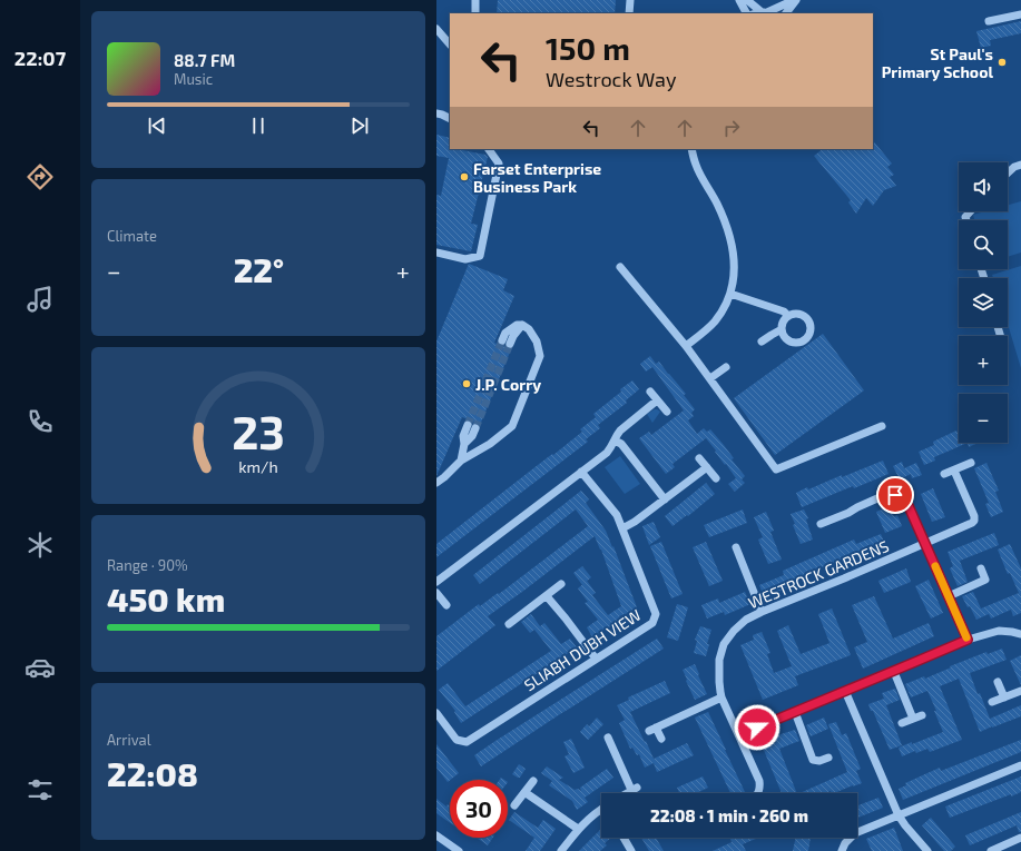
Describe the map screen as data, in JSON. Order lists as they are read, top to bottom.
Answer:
{
  "streets": {
    "street": ["WESTROCK GARDENS", "SLIABH DUBH VIEW"]
  },
  "places": ["St Paul's Primary School", "Farset Enterprise Business Park", "J.P. Corry"],
  "page": {
    "tabs": "22:07",
    "turn": ["150 m", "Westrock Way"],
    "song": ["88.7 FM", "Music"],
    "map_buttons": ["+", "−"],
    "tile": [
      "Climate",
      ["Range · 90%", "450 km"],
      ["Arrival", "22:08"]
    ],
    "heat": ["−", "22°", "+"],
    "limit": "30",
    "trip": "22:08 · 1 min · 260 m",
    "gauge": ["23", "km/h"]
  }
}
